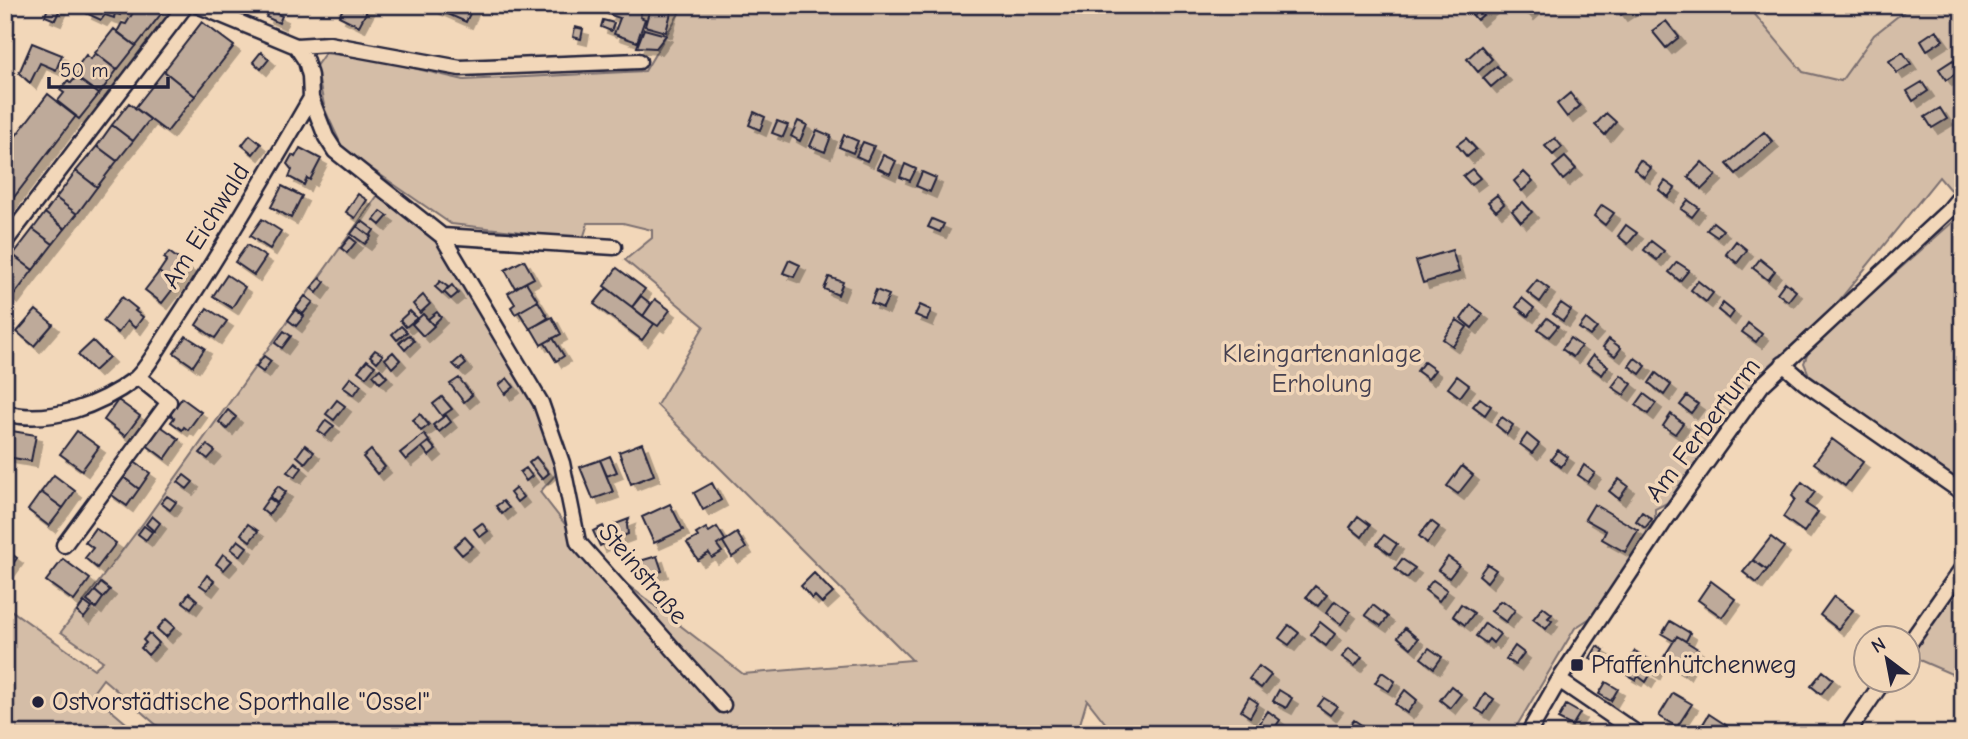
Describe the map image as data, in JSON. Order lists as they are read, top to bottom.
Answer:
{
  "streets": {
    "street": ["Am Eichwald", "Am Ferberturm", "Steinstraße"]
  },
  "crossings": [
    ["Am Eichwald", "Steinstraße"]
  ],
  "parks": ["Kleingartenanlage Erholung"],
  "places": {
    "transit": ["Pfaffenhütchenweg"],
    "other": ["Ostvorstädtische Sporthalle \"Ossel\""]
  },
  "scale_bar": "50 m",
  "north": "top left"
}
